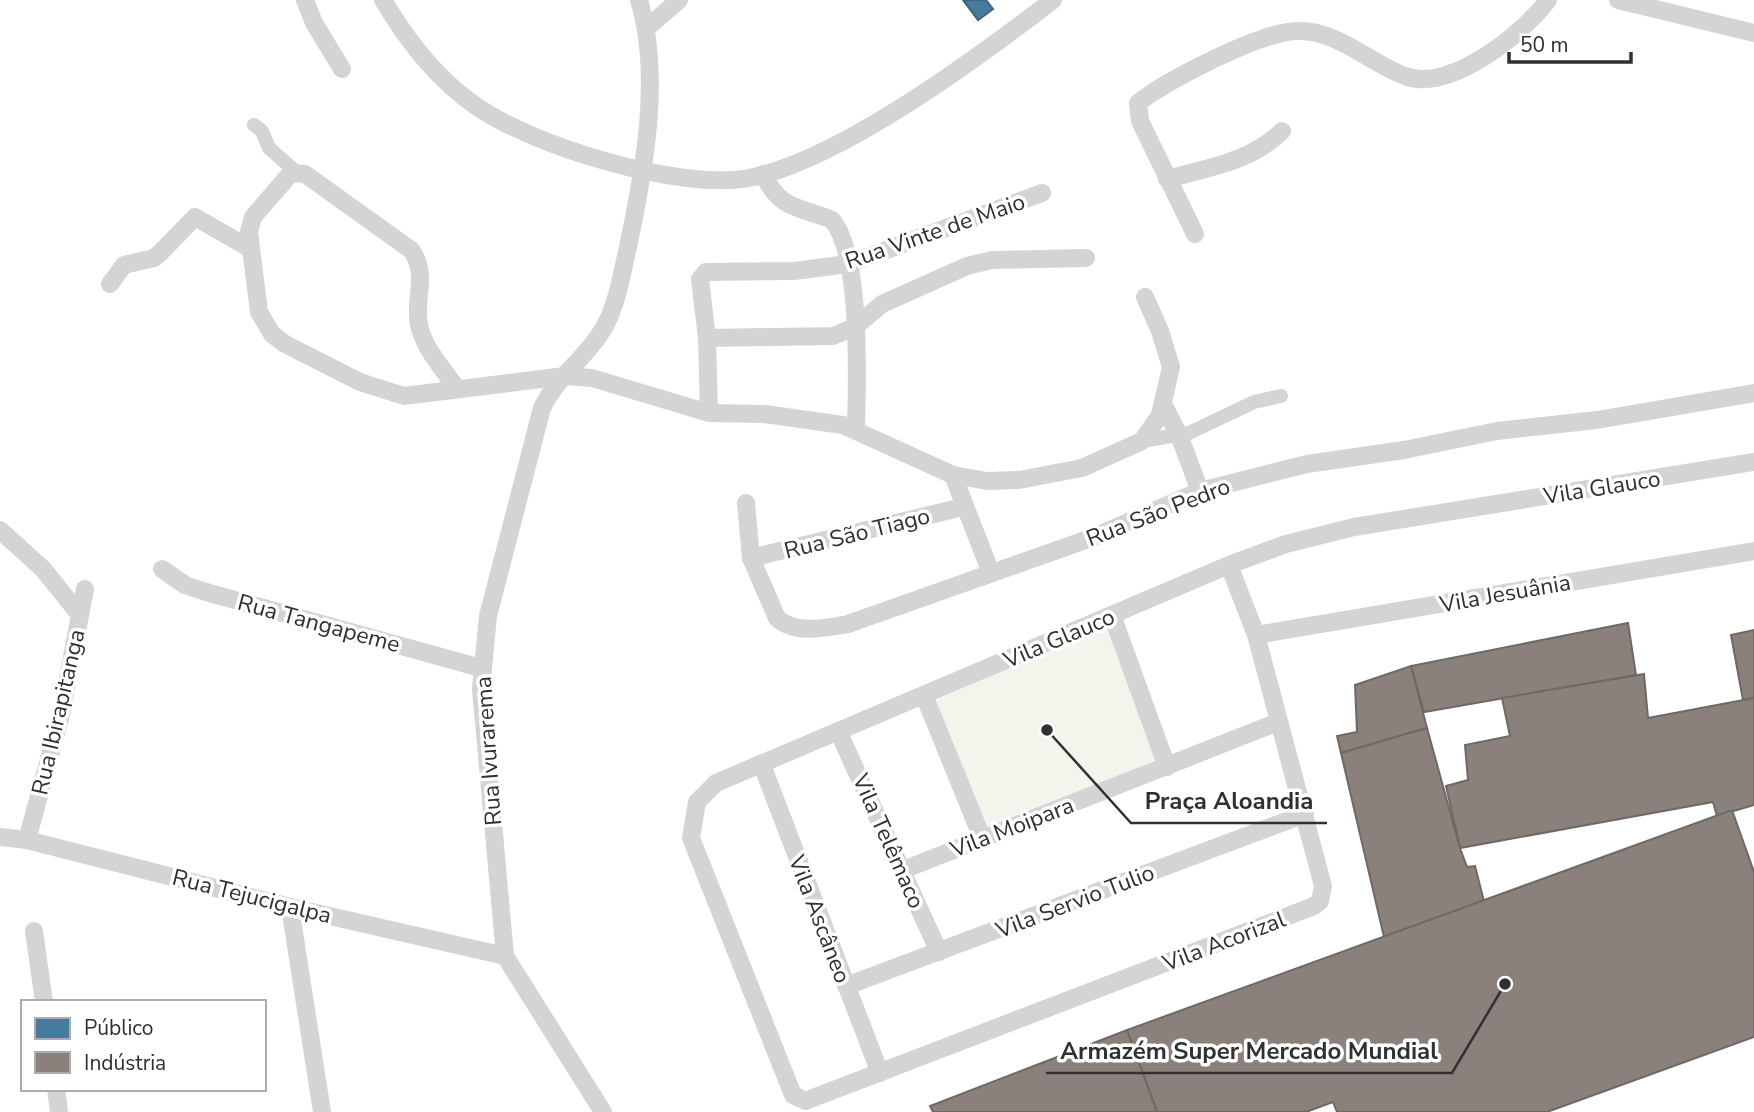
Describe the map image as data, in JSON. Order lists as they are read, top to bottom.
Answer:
{
  "streets": {
    "street": [
      "Rua Vinte de Maio",
      "Vila Glauco",
      "Rua São Pedro",
      "Rua São Tiago",
      "Vila Jesuânia",
      "Rua Tangapeme",
      "Rua Ibirapitanga",
      "Rua Ivurarema",
      "Vila Moipara",
      "Vila Telêmaco",
      "Rua Tejucigalpa",
      "Vila Servio Tulio",
      "Vila Ascâneo",
      "Vila Acorizal"
    ]
  },
  "crossings": [
    ["Vila Glauco", "Vila Telêmaco"],
    ["Vila Glauco", "Vila Ascâneo"],
    ["Vila Glauco", "Vila Acorizal"],
    ["Rua São Pedro", "Rua São Tiago"],
    ["Vila Jesuânia", "Vila Acorizal"],
    ["Rua Tangapeme", "Rua Ivurarema"],
    ["Rua Ibirapitanga", "Rua Tejucigalpa"],
    ["Rua Ivurarema", "Rua Tejucigalpa"],
    ["Vila Moipara", "Vila Telêmaco"],
    ["Vila Moipara", "Vila Acorizal"],
    ["Vila Telêmaco", "Vila Servio Tulio"],
    ["Vila Servio Tulio", "Vila Ascâneo"],
    ["Vila Servio Tulio", "Vila Acorizal"],
    ["Vila Ascâneo", "Vila Acorizal"]
  ],
  "places": ["Praça Aloandia", "Armazém Super Mercado Mundial"],
  "legend": ["Público", "Indústria"],
  "scale_bar": "50 m"
}
